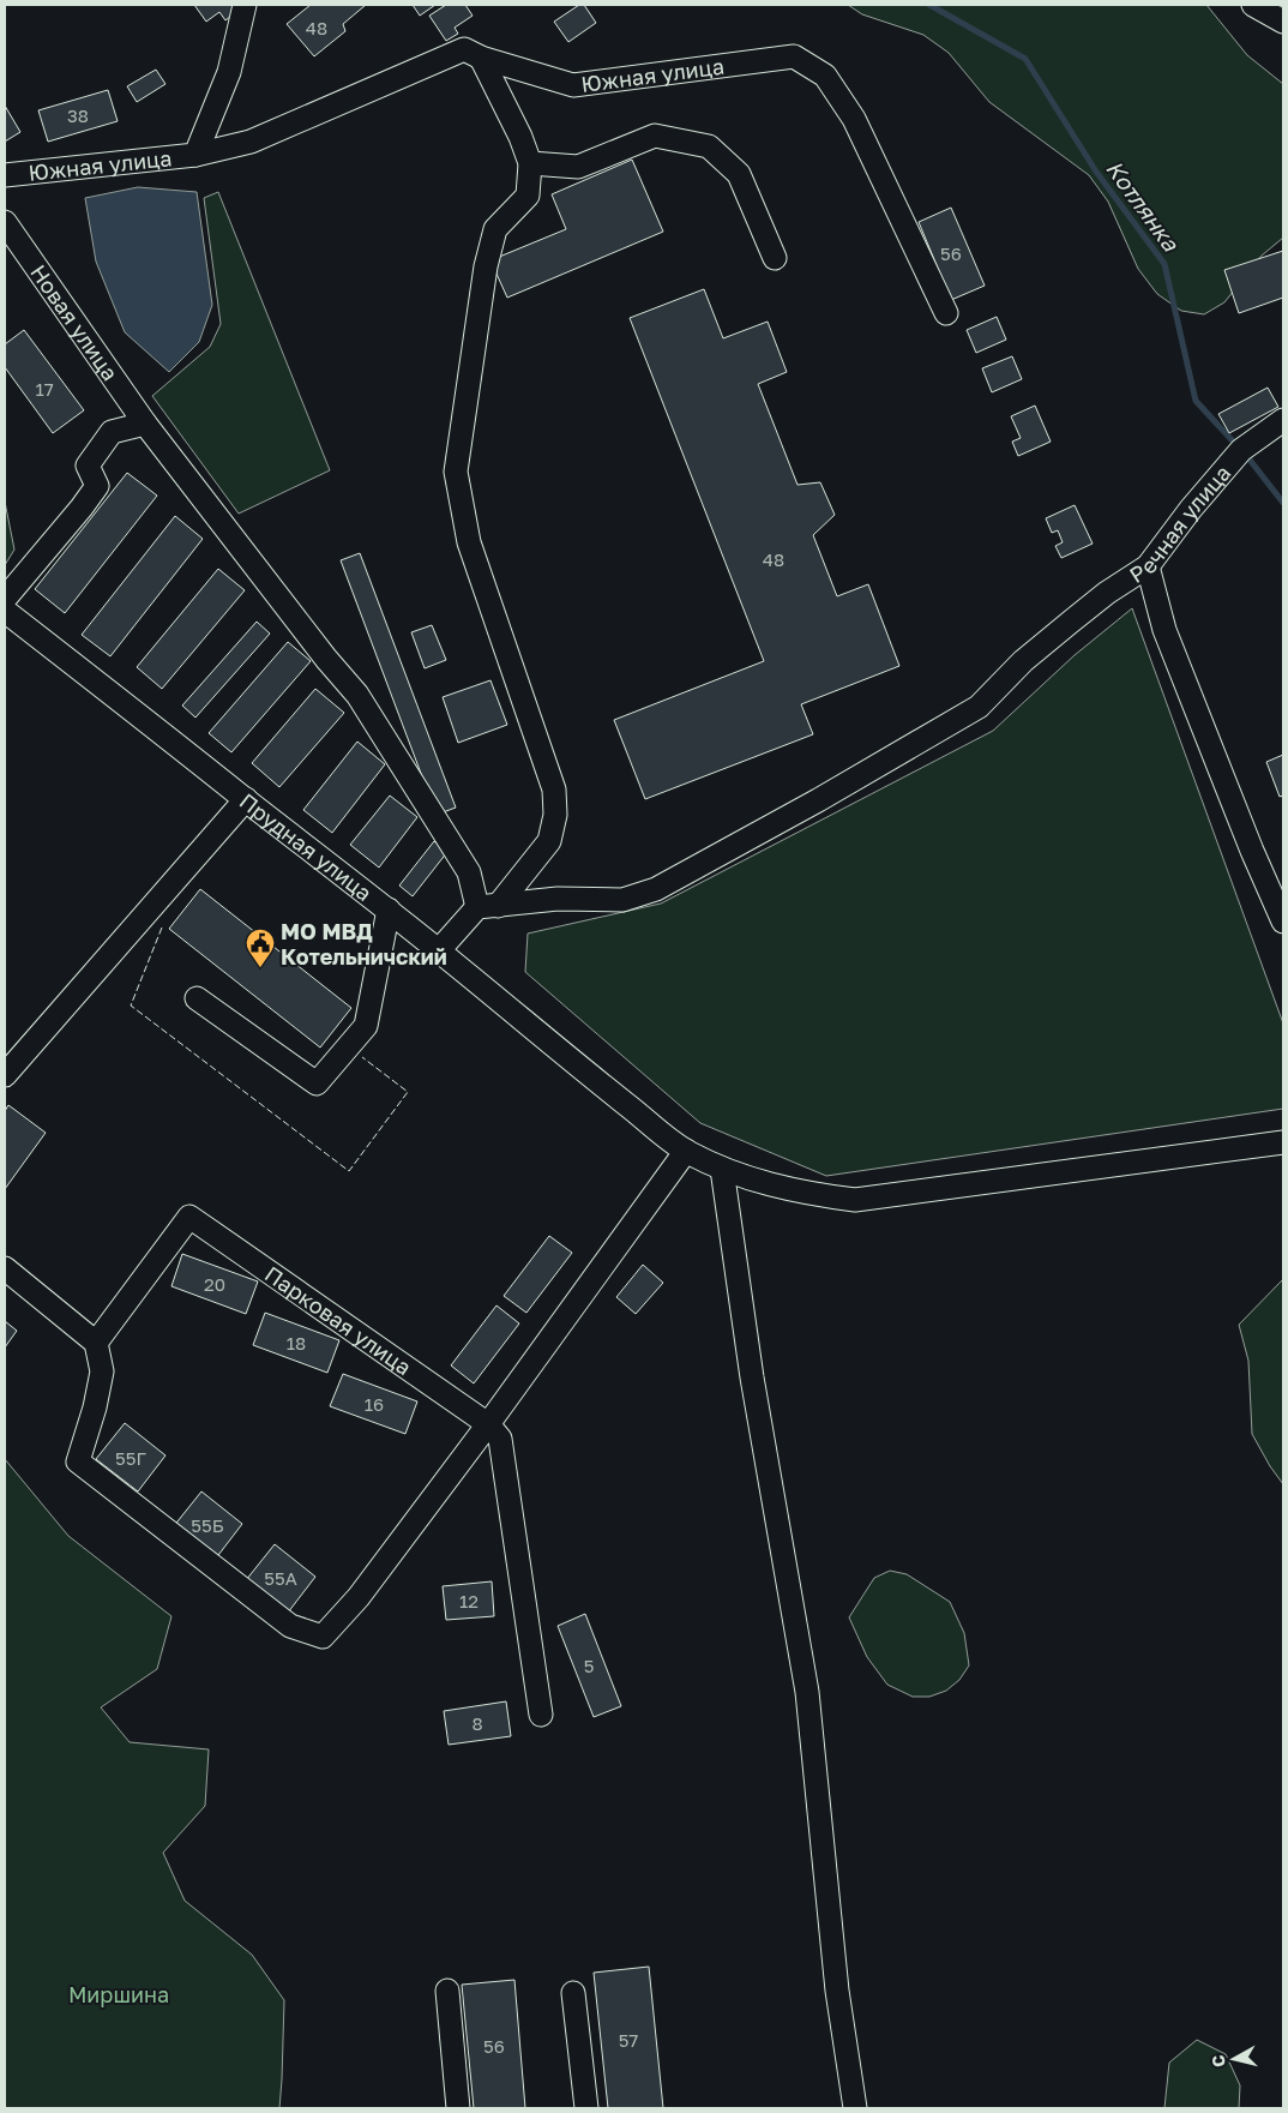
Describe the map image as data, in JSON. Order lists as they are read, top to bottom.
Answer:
{
  "streets": {
    "street": [
      "Южная улица",
      "Новая улица",
      "Речная улица",
      "Прудная улица",
      "Парковая улица"
    ]
  },
  "crossings": [
    ["Новая улица", "Речная улица"]
  ],
  "water": ["Котлянка"],
  "parks": ["Миршина"],
  "places": {
    "public building": ["МО МВД Котельничский"]
  },
  "house_numbers": [
    "48",
    "38",
    "56",
    "17",
    "48",
    "20",
    "18",
    "16",
    "55Г",
    "55Б",
    "55А",
    "12",
    "5",
    "8",
    "57",
    "56"
  ],
  "north": "left"
}
